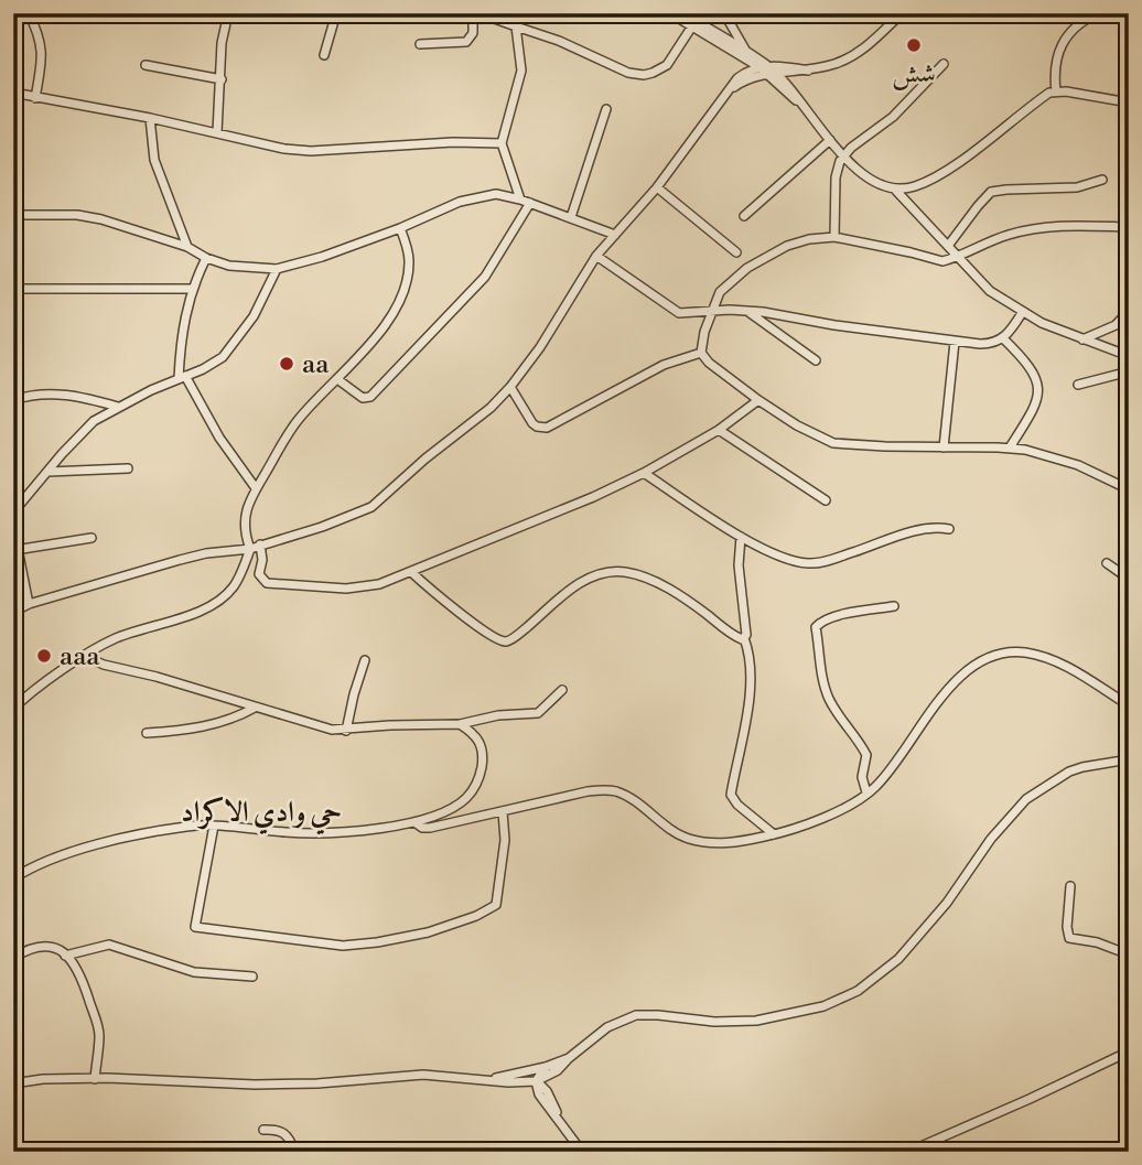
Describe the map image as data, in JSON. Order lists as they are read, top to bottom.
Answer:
{
  "districts": ["حي وادي الاكراد"],
  "places": ["شش", "aa", "aaa"]
}
